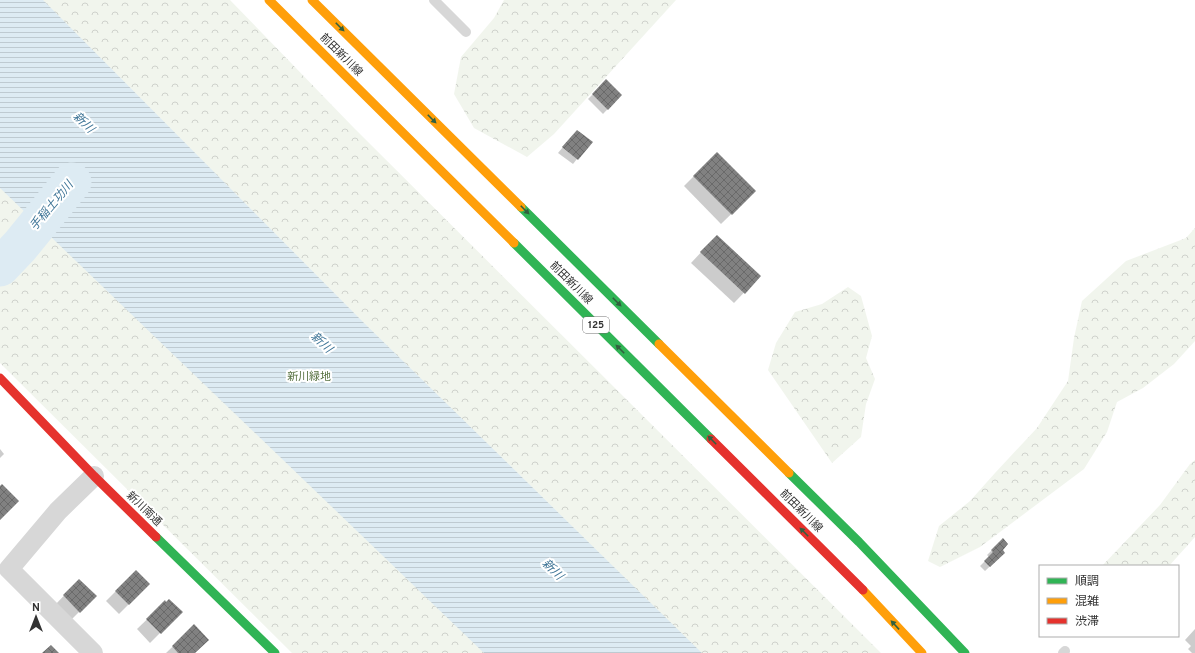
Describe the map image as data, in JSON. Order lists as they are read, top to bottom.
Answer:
{
  "streets": {
    "main road": ["前田新川線", "125", "新川南通"]
  },
  "water": ["新川", "手稲土功川"],
  "parks": ["新川緑地"],
  "legend": ["順調", "混雑", "渋滞"],
  "north": "top"
}
